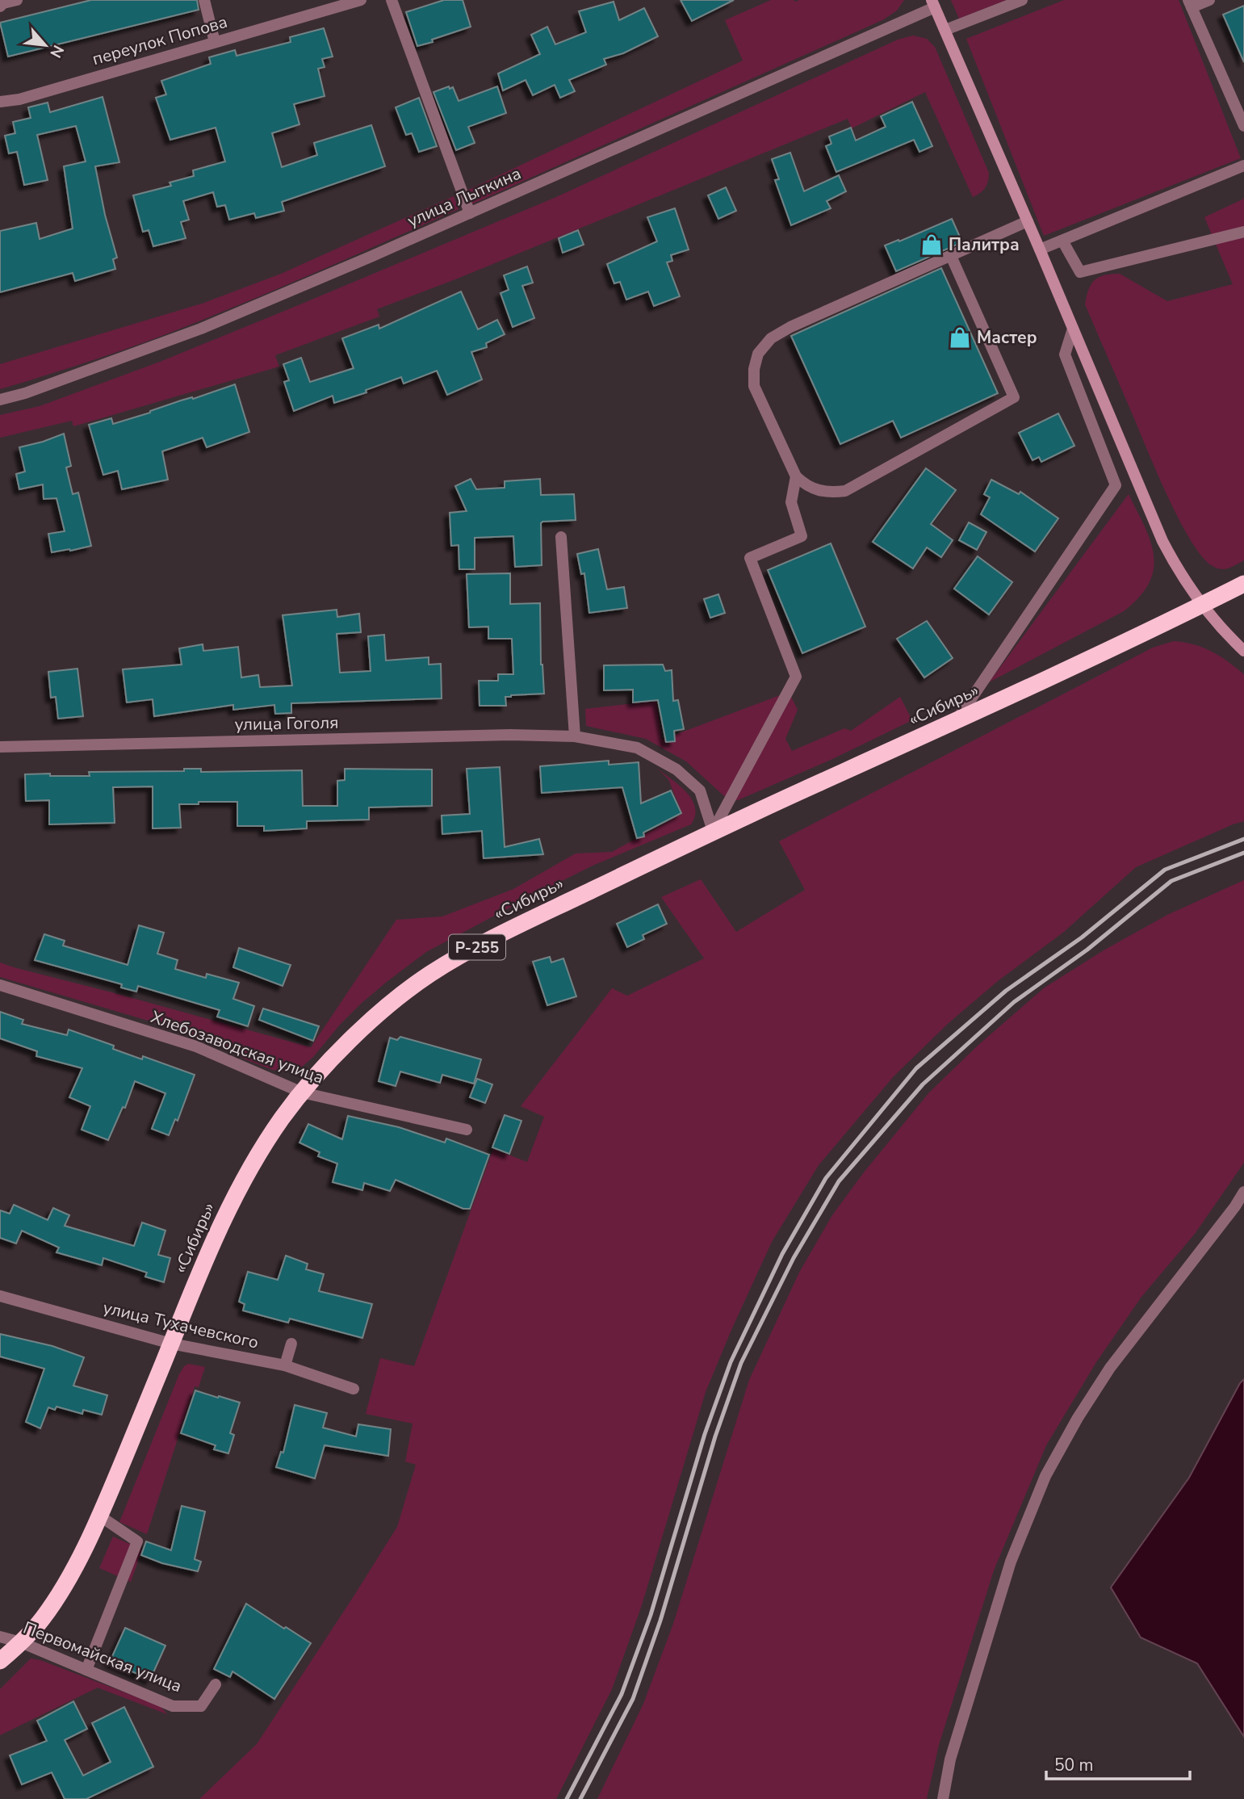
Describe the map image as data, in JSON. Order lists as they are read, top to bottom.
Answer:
{
  "streets": {
    "highway": ["«Сибирь»", "Р-255"],
    "street": [
      "переулок Попова",
      "улица Лыткина",
      "улица Гоголя",
      "Хлебозаводская улица",
      "улица Тухачевского",
      "Первомайская улица"
    ]
  },
  "crossings": [
    ["«Сибирь»", "улица Гоголя"],
    ["«Сибирь»", "Р-255"],
    ["«Сибирь»", "Хлебозаводская улица"],
    ["«Сибирь»", "улица Тухачевского"],
    ["«Сибирь»", "Первомайская улица"],
    ["Р-255", "Первомайская улица"]
  ],
  "places": {
    "shop": ["Палитра", "Мастер"]
  },
  "scale_bar": "50 m",
  "north": "bottom right"
}
